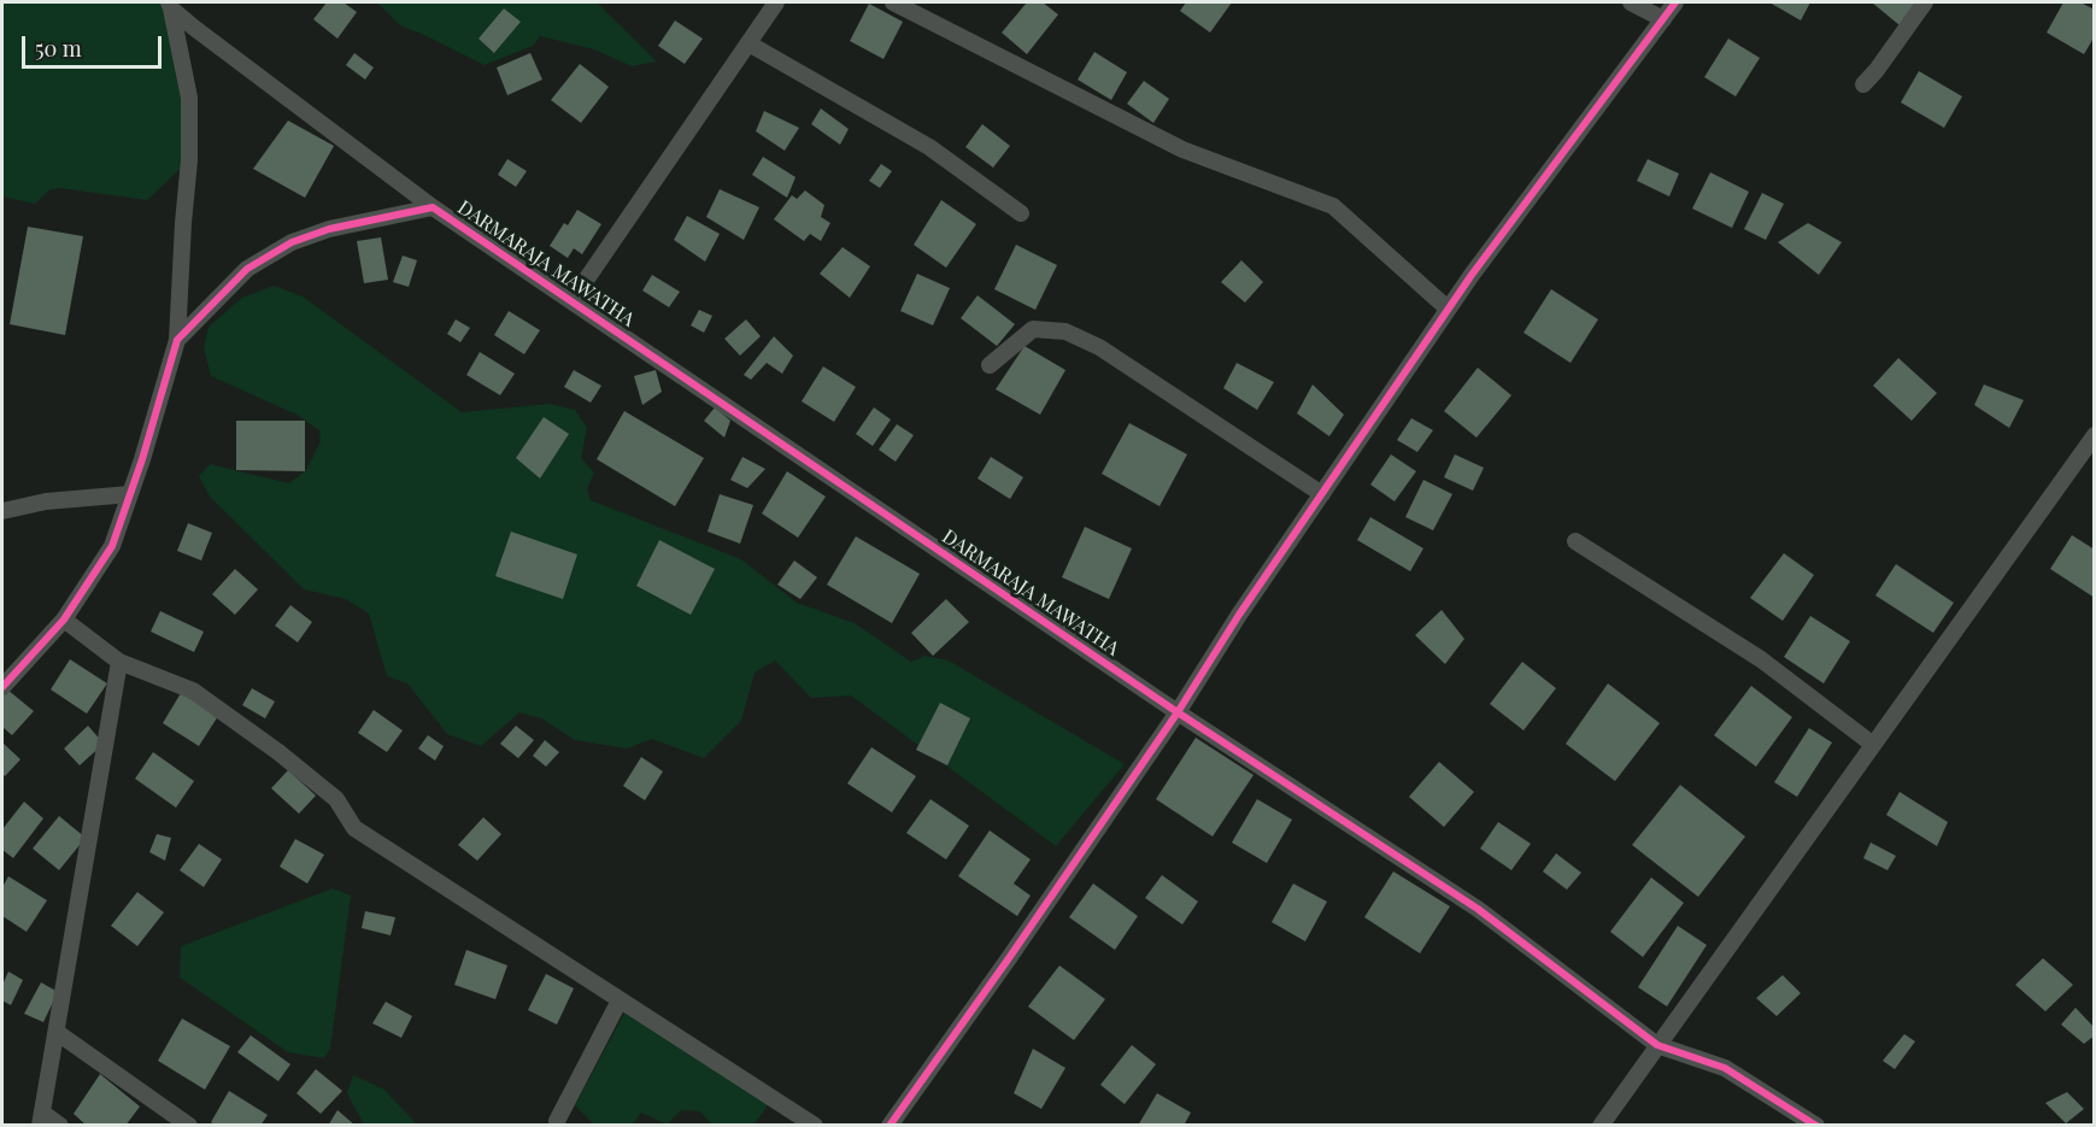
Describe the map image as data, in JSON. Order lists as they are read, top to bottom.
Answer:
{
  "streets": {
    "street": ["DARMARAJA MAWATHA"]
  },
  "scale_bar": "50 m"
}
